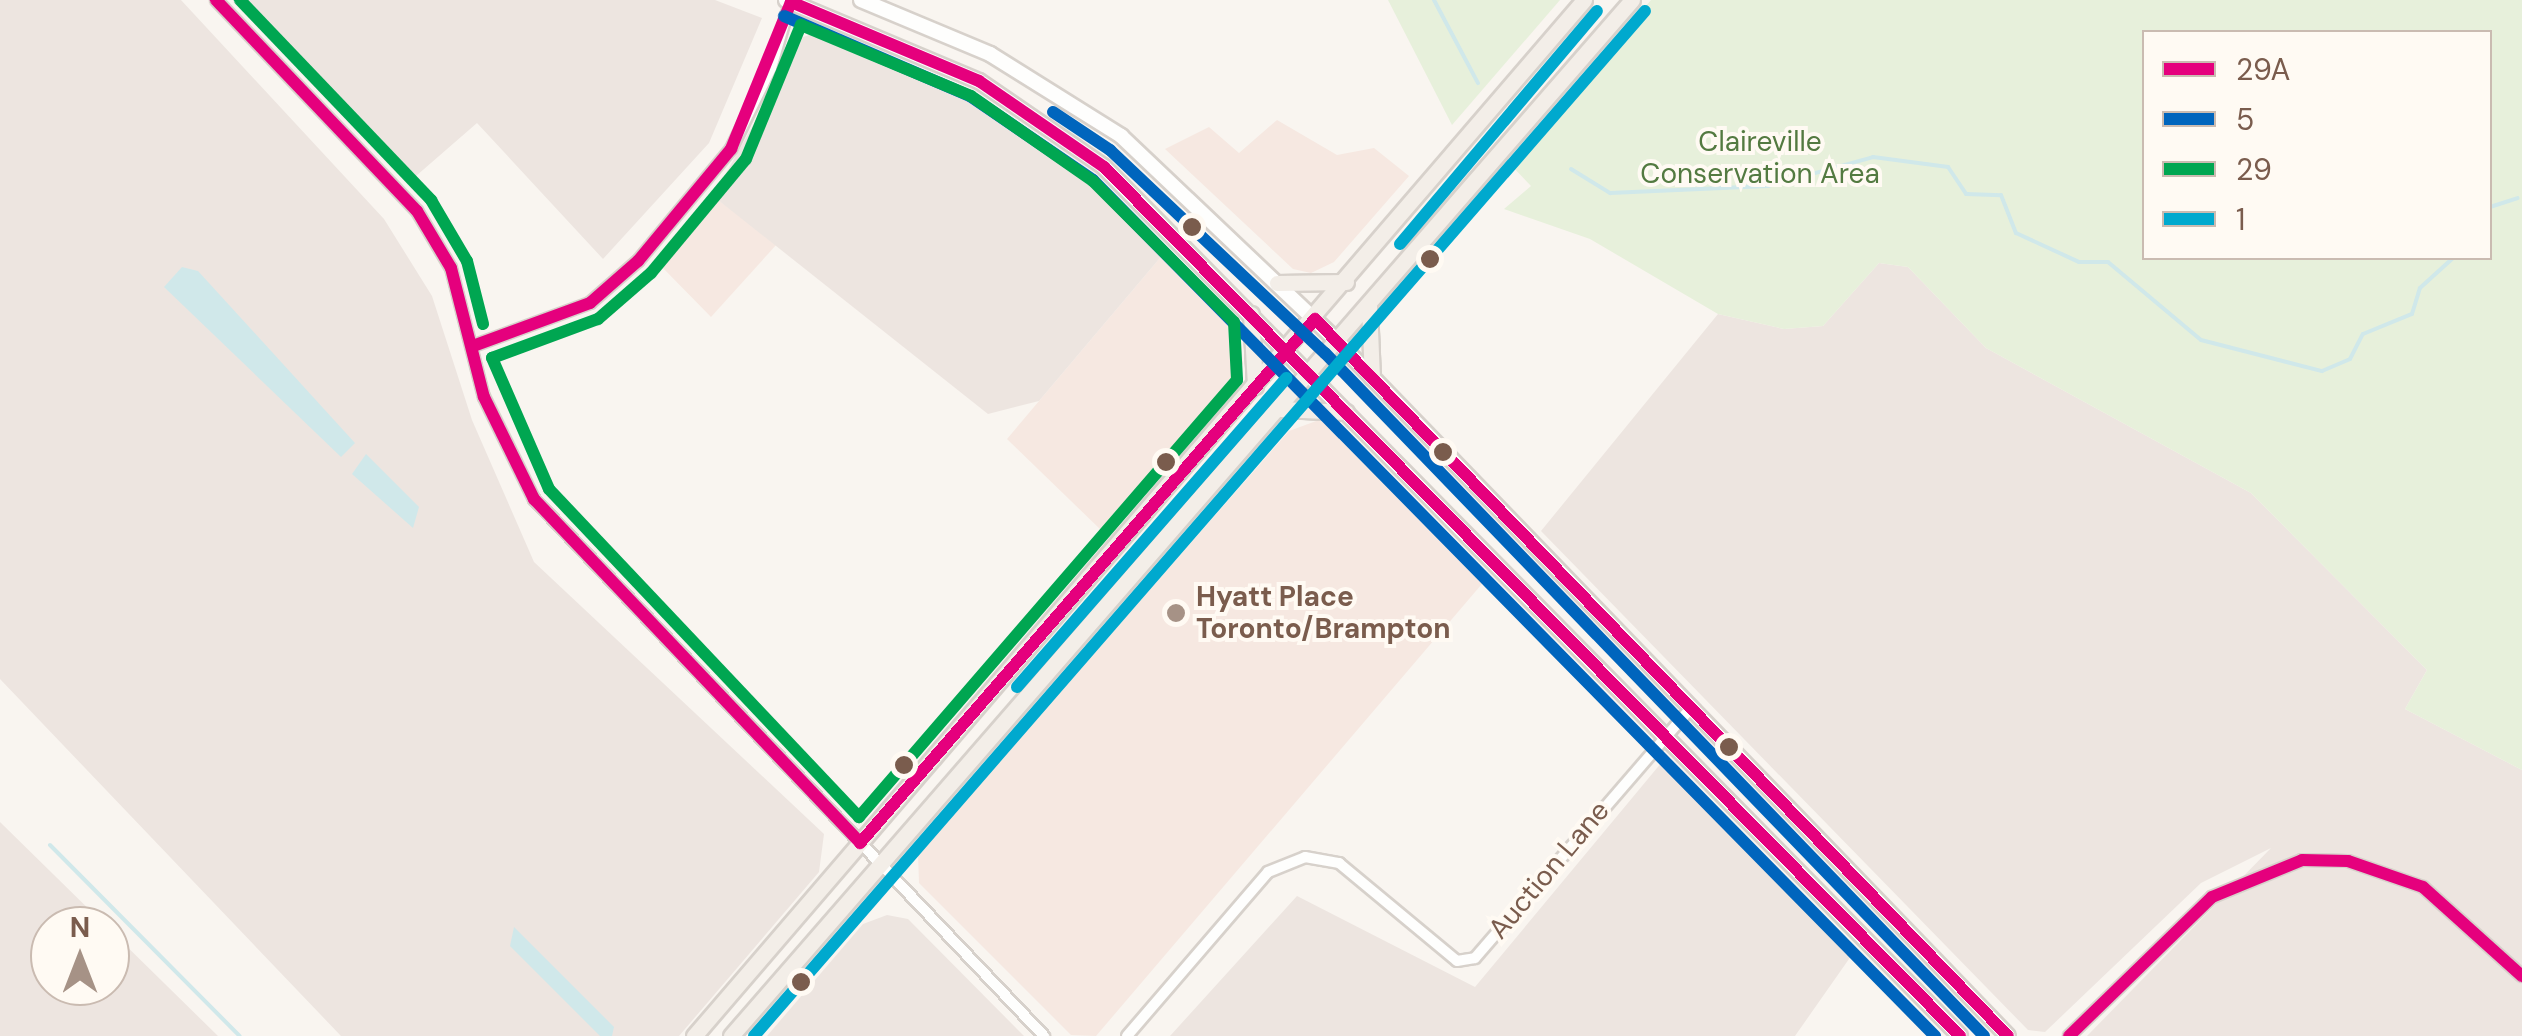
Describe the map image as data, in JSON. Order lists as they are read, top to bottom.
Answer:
{
  "streets": {
    "street": ["Auction Lane"]
  },
  "parks": ["Claireville Conservation Area"],
  "places": ["Hyatt Place Toronto/Brampton"],
  "lines": [
    "transit line 29A",
    "transit line 29",
    "transit line 1",
    "transit line 5"
  ],
  "legend": [
    "29A",
    "5",
    "29",
    "1"
  ],
  "north": "top"
}
